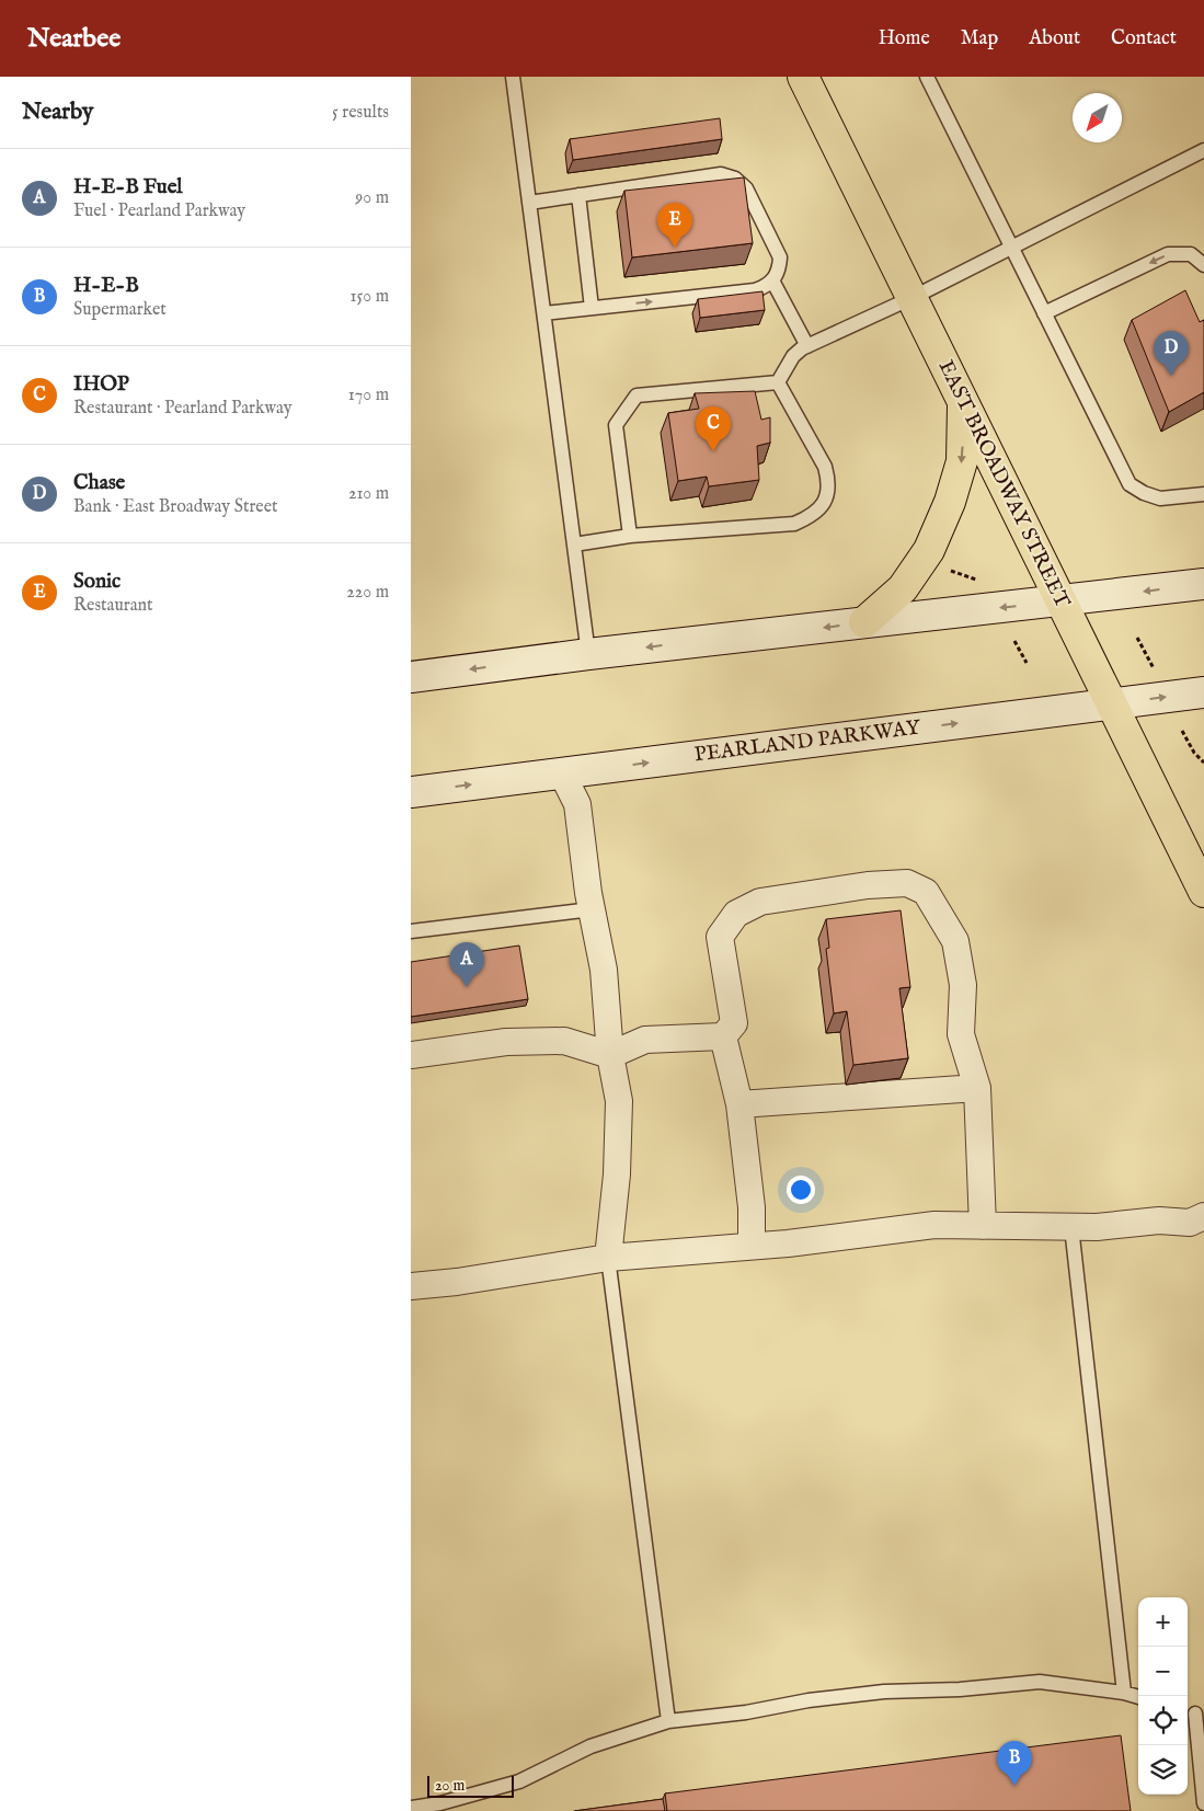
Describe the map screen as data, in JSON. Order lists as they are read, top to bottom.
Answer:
{
  "streets": {
    "main road": ["EAST BROADWAY STREET", "PEARLAND PARKWAY"]
  },
  "crossings": [
    ["EAST BROADWAY STREET", "PEARLAND PARKWAY"]
  ],
  "scale_bar": "20 m",
  "north": "bottom left",
  "page": {
    "header": "Nearbee",
    "nav": [
      "Home",
      "Map",
      "About",
      "Contact"
    ],
    "heading": ["Nearby", "5 results"],
    "list": [
      {
        "mark": "A",
        "name": "H-E-B Fuel",
        "note": "Fuel · Pearland Parkway",
        "value": "90 m"
      },
      {
        "mark": "B",
        "name": "H-E-B",
        "note": "Supermarket",
        "value": "150 m"
      },
      {
        "mark": "C",
        "name": "IHOP",
        "note": "Restaurant · Pearland Parkway",
        "value": "170 m"
      },
      {
        "mark": "D",
        "name": "Chase",
        "note": "Bank · East Broadway Street",
        "value": "210 m"
      },
      {
        "mark": "E",
        "name": "Sonic",
        "note": "Restaurant",
        "value": "220 m"
      }
    ],
    "pins": [
      "E",
      "D",
      "C",
      "A",
      "B"
    ],
    "map_buttons": ["+", "−"],
    "scale": "20 m"
  }
}
